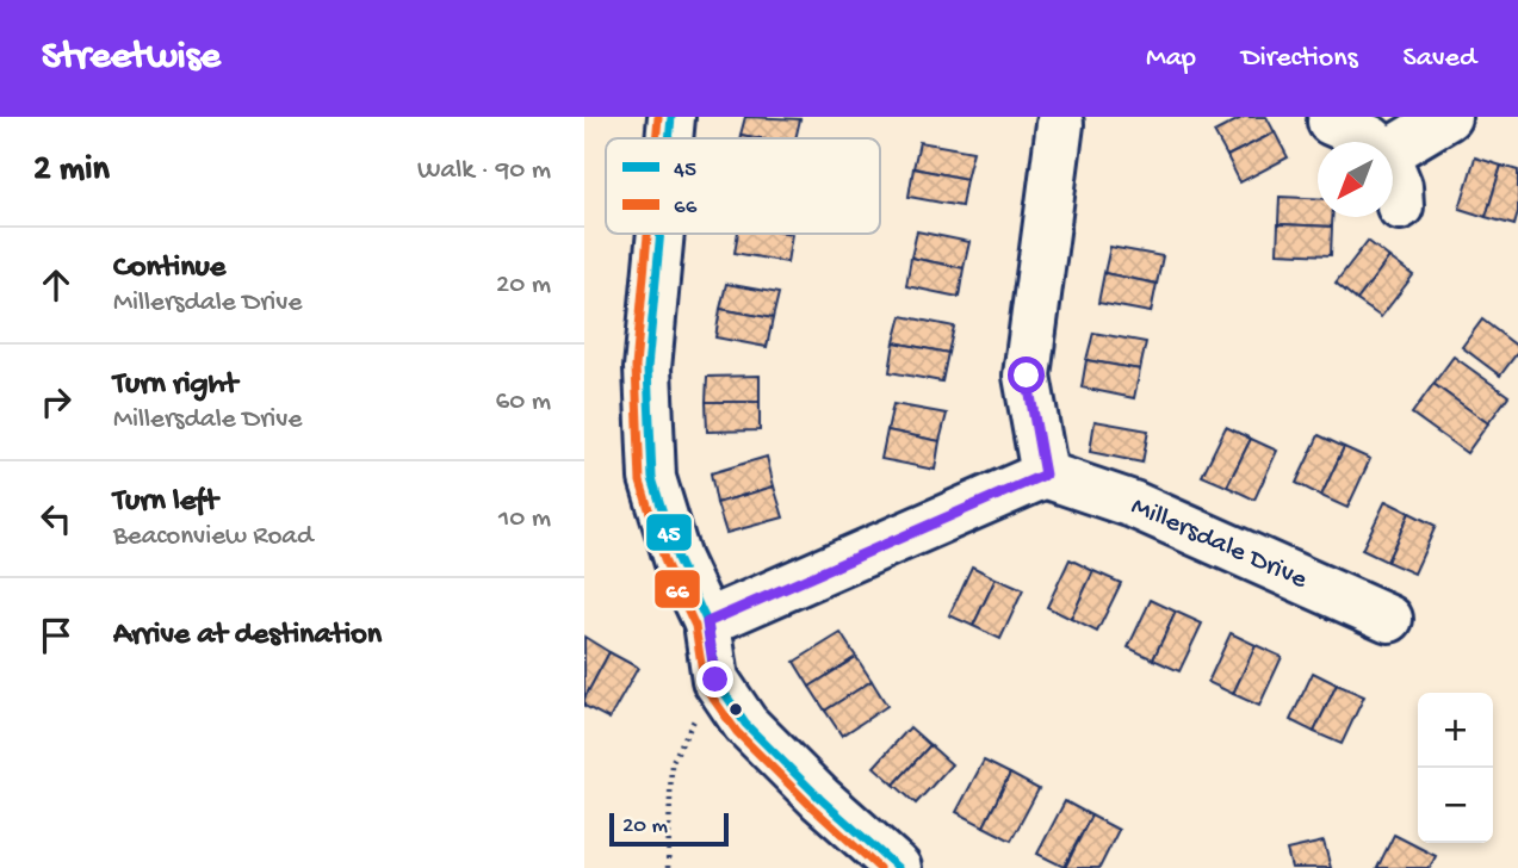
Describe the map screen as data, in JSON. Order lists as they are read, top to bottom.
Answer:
{
  "streets": {
    "street": ["Millersdale Drive"]
  },
  "lines": ["transit line 45", "transit line 66"],
  "legend": ["45", "66"],
  "scale_bar": "20 m",
  "north": "bottom left",
  "page": {
    "header": "Streetwise",
    "nav": ["Map", "Directions", "Saved"],
    "heading": ["2 min", "Walk · 90 m"],
    "list": [
      ["Continue", "Millersdale Drive", "20 m"],
      ["Turn right", "Millersdale Drive", "60 m"],
      ["Turn left", "Beaconview Road", "10 m"],
      "Arrive at destination"
    ],
    "map_buttons": ["+", "−"],
    "scale": "20 m"
  }
}
